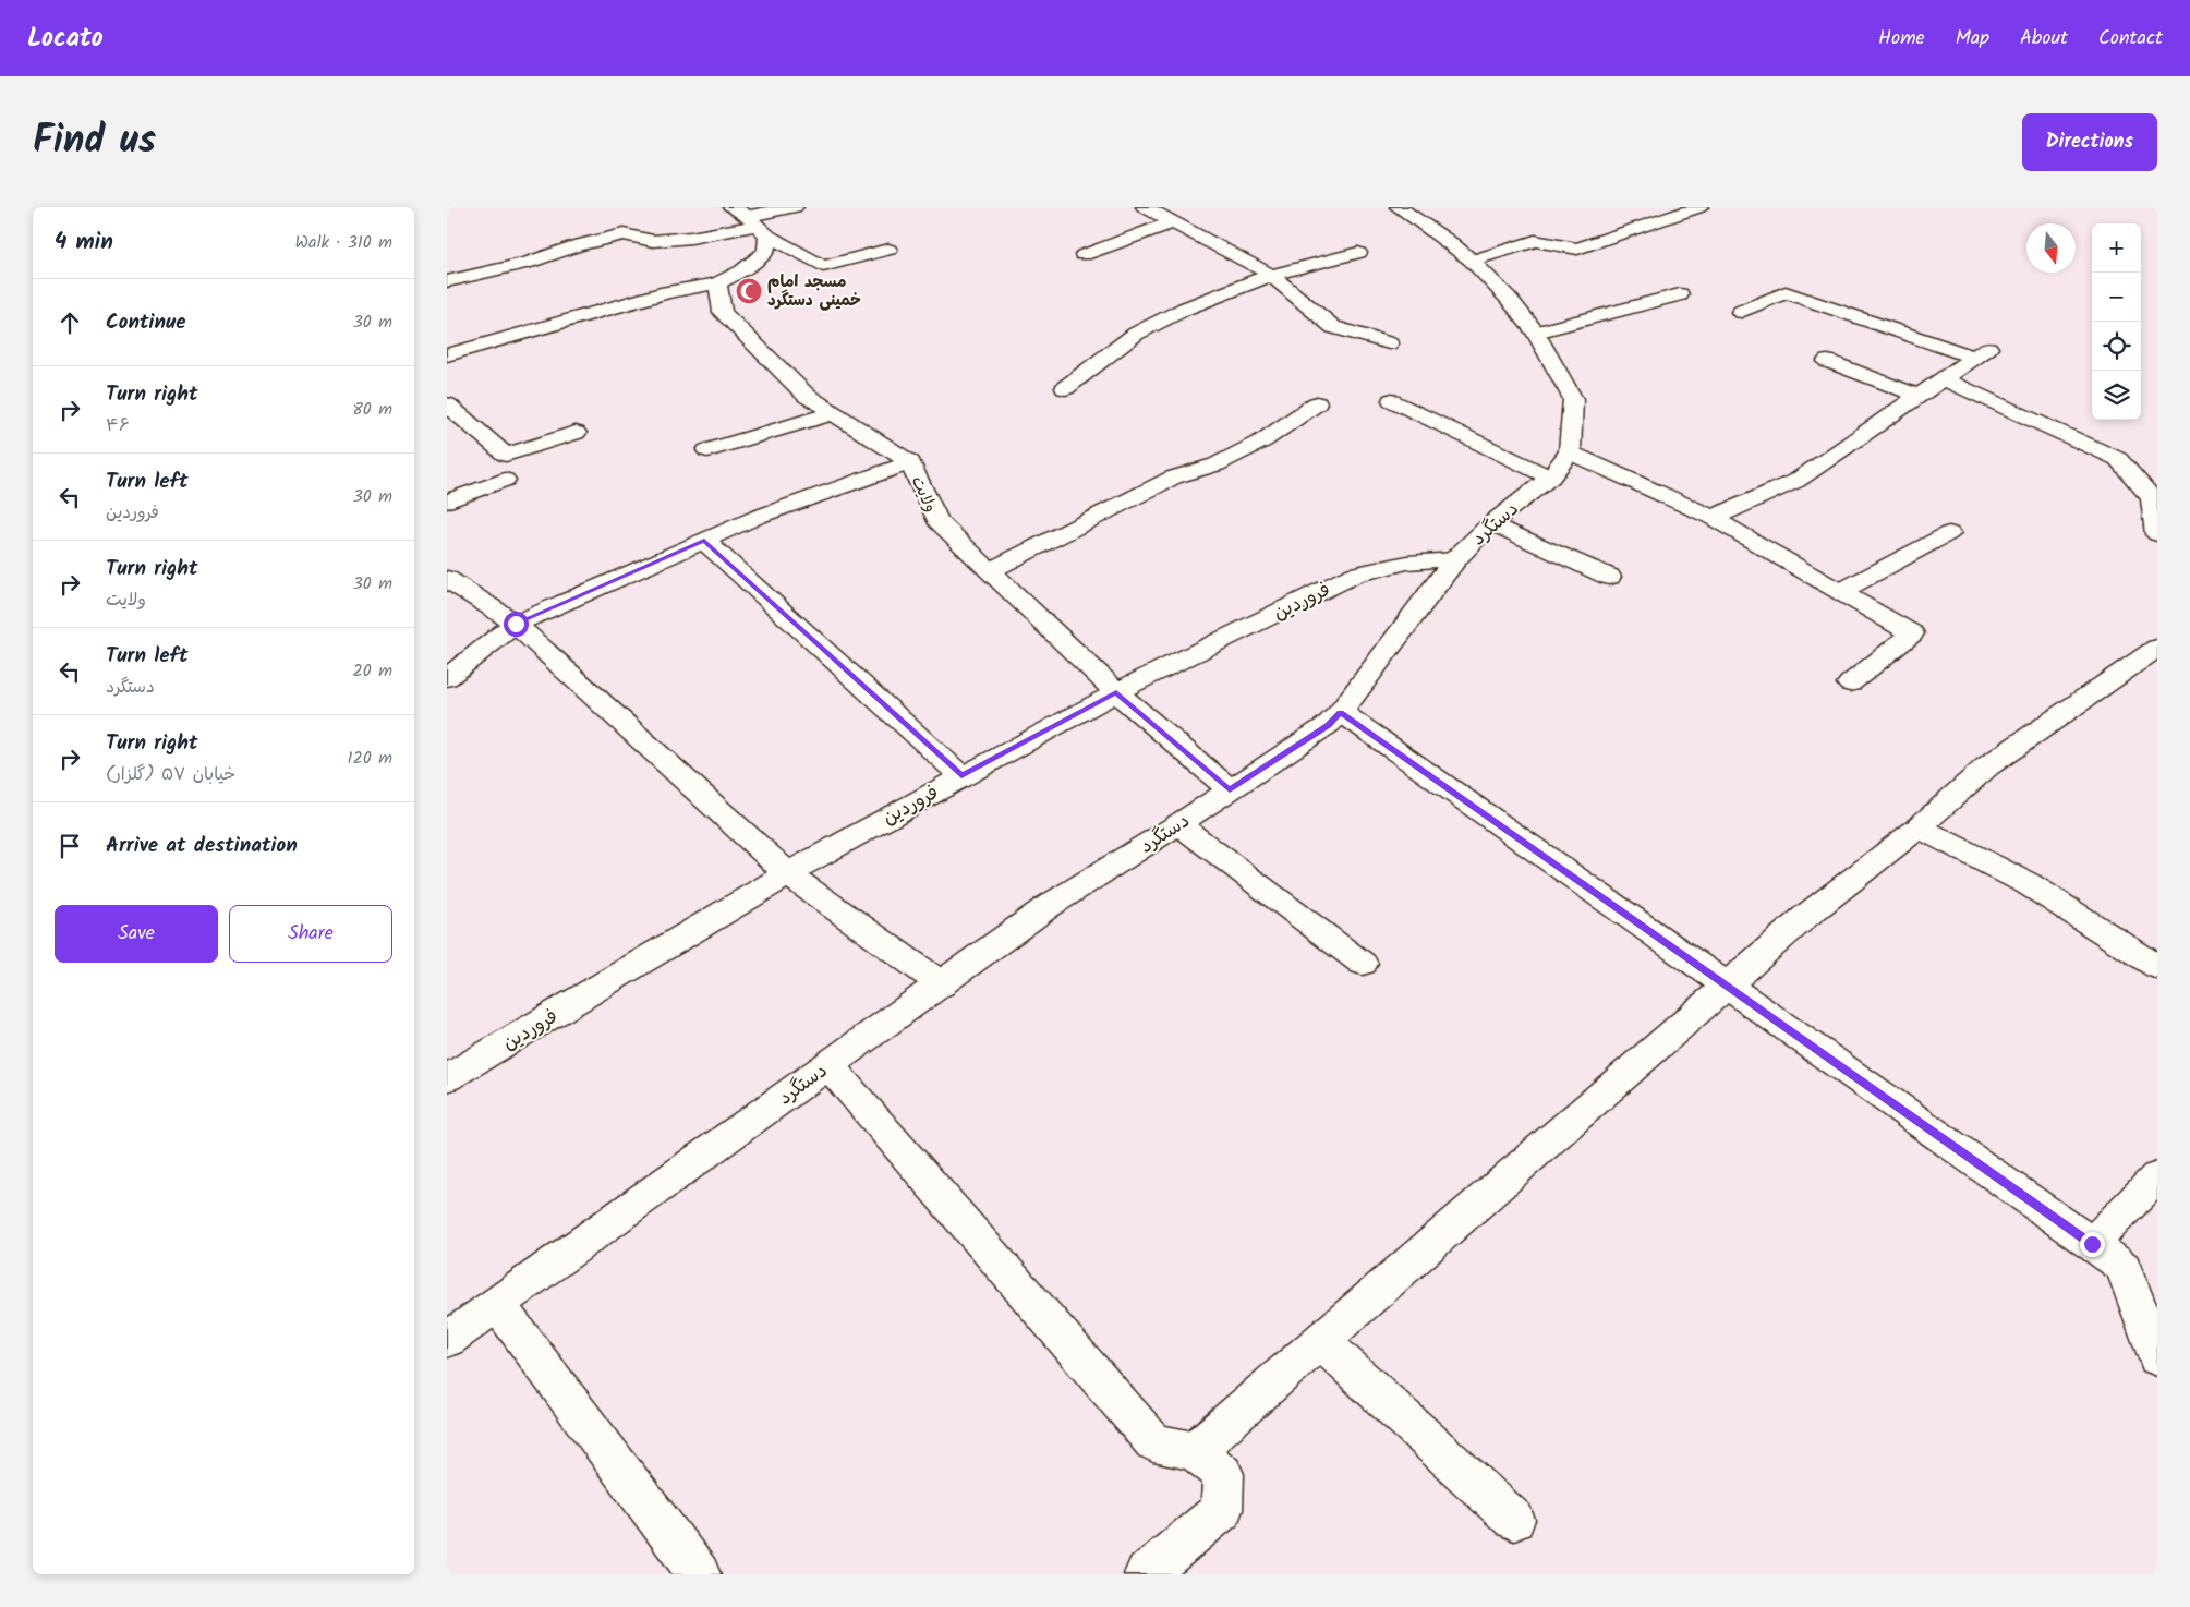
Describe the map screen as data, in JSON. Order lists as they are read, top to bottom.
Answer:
{
  "streets": {
    "street": ["ولایت", "دستگرد", "فروردین"]
  },
  "crossings": [
    ["ولایت", "دستگرد"],
    ["ولایت", "فروردین"],
    ["دستگرد", "فروردین"]
  ],
  "places": {
    "mosque": ["مسجد امام خمینی دستگرد"]
  },
  "north": "bottom",
  "page": {
    "header": "Locato",
    "nav": [
      "Home",
      "Map",
      "About",
      "Contact"
    ],
    "title": "Find us",
    "buttons": [
      "Directions",
      ["Save", "Share"]
    ],
    "heading": ["4 min", "Walk · 310 m"],
    "map_buttons": ["+", "−"],
    "list": [
      ["Continue", "30 m"],
      ["Turn right", "۴۶", "80 m"],
      ["Turn left", "فروردین", "30 m"],
      ["Turn right", "ولایت", "30 m"],
      ["Turn left", "دستگرد", "20 m"],
      ["Turn right", "خیابان ۵۷ (گلزار)", "120 m"],
      "Arrive at destination"
    ]
  }
}
